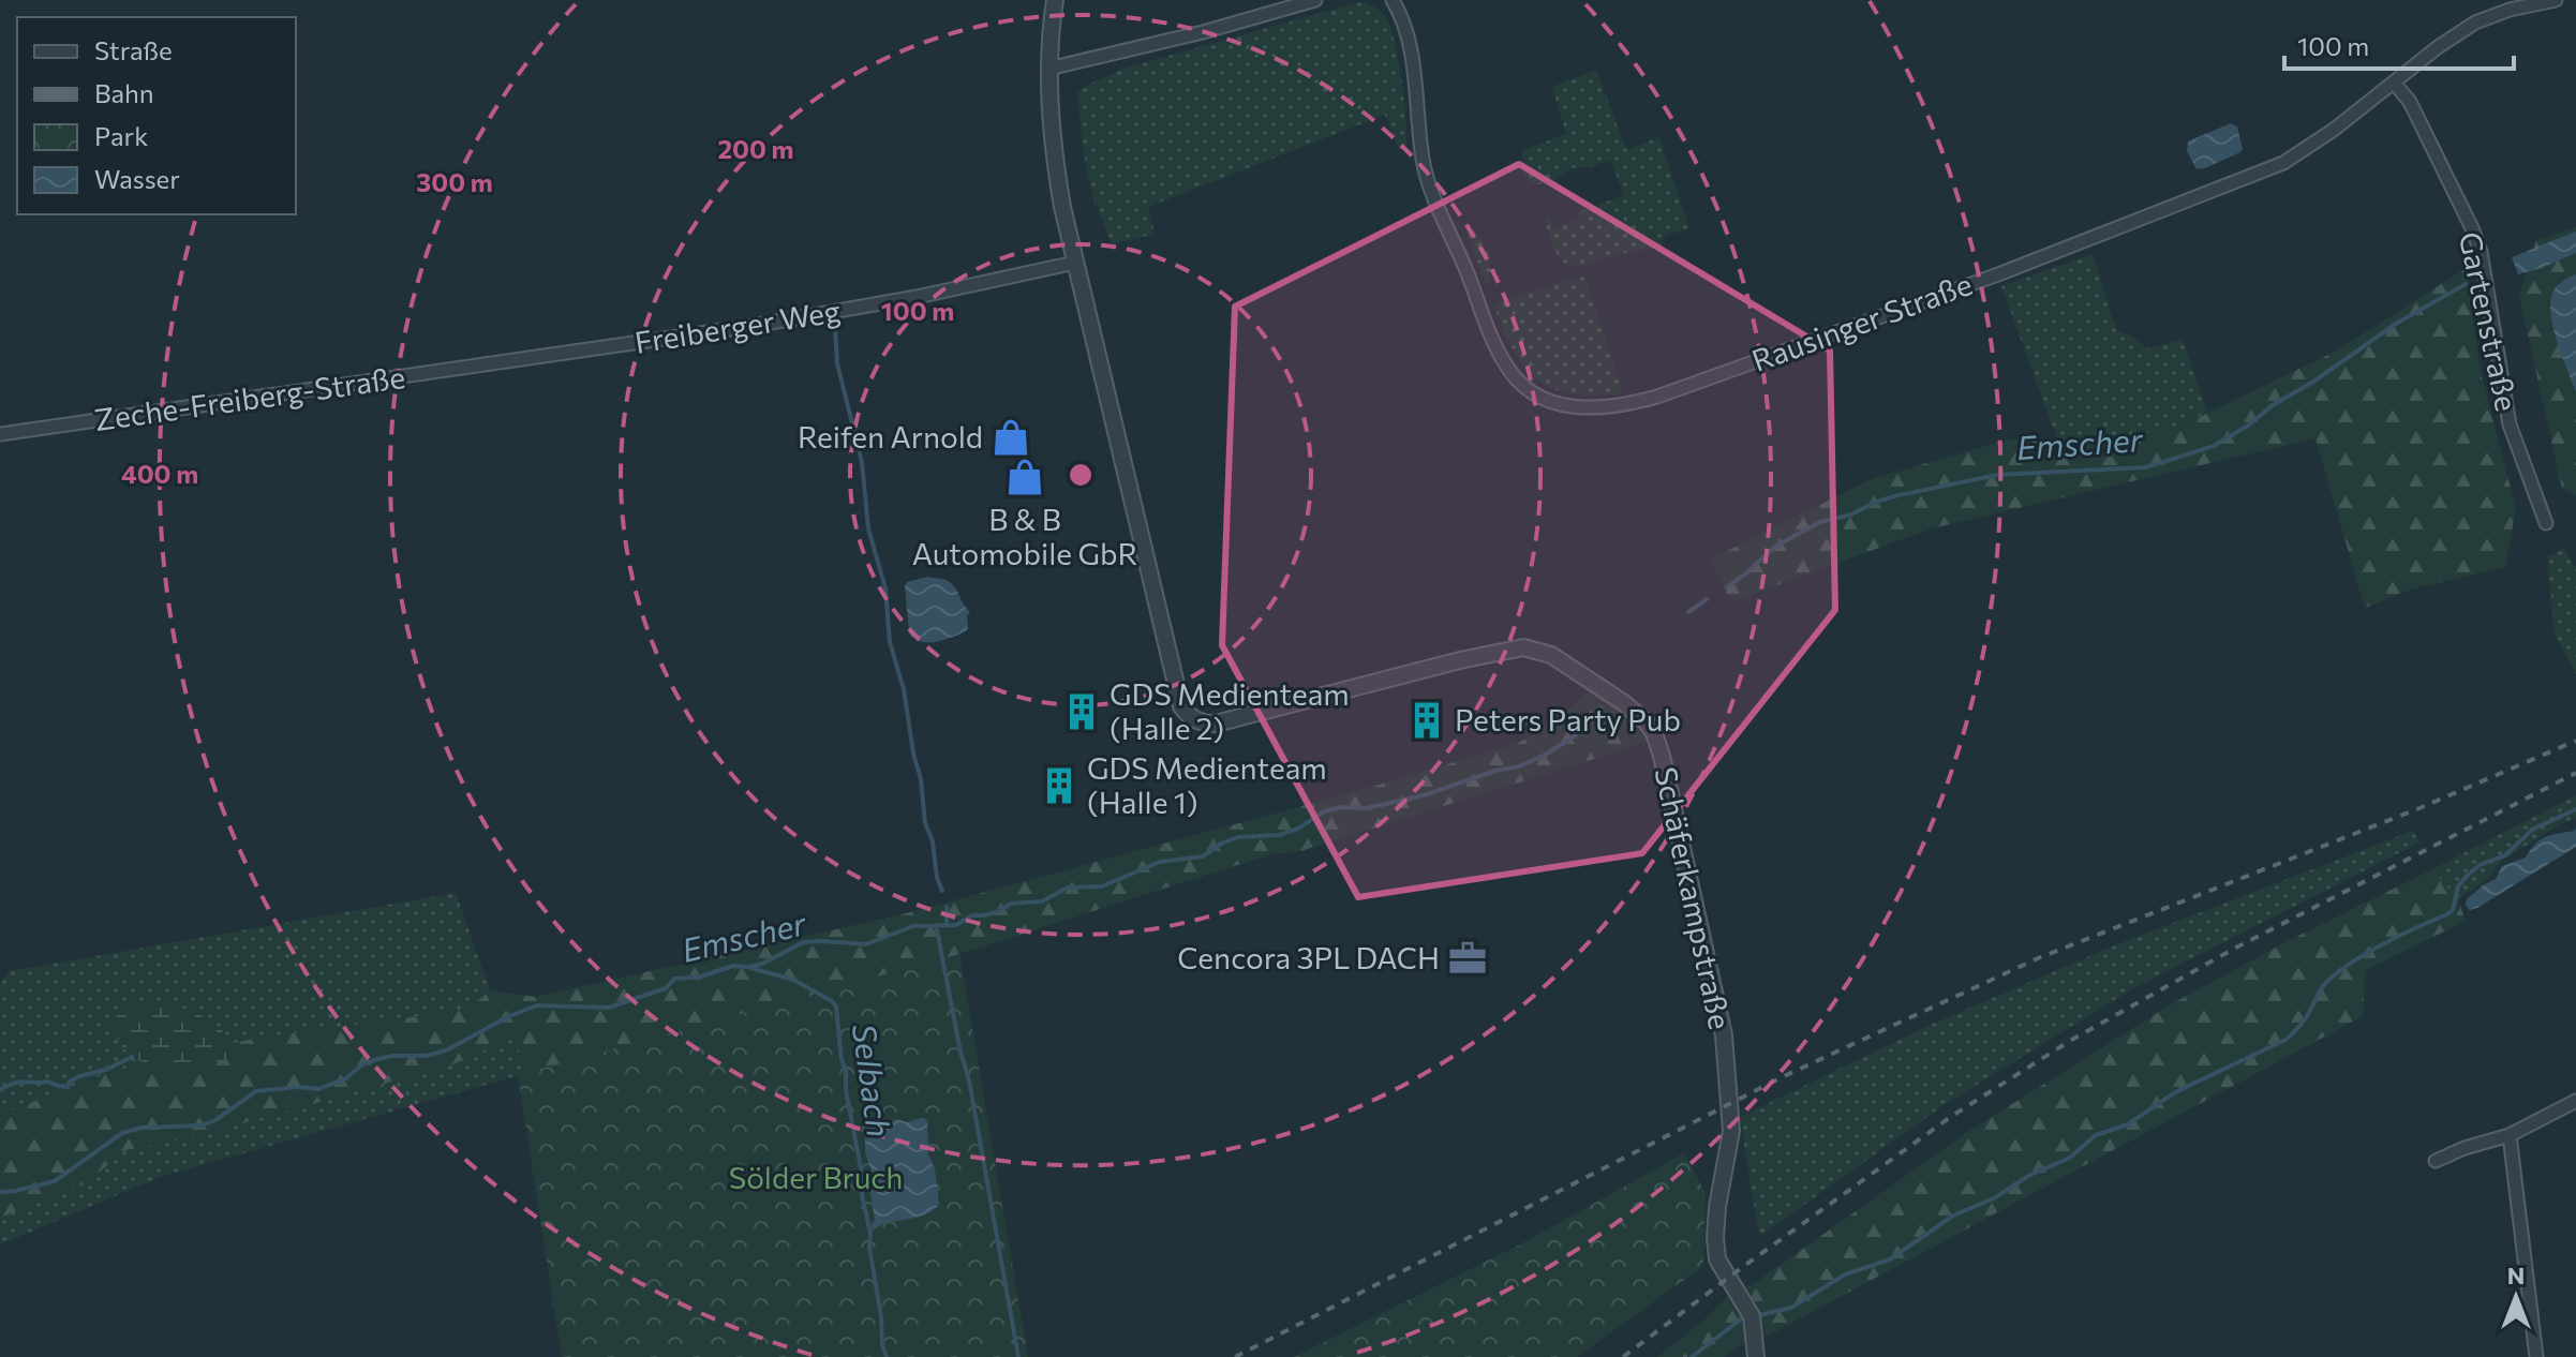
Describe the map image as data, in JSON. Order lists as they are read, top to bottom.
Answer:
{
  "streets": {
    "street": [
      "Gartenstraße",
      "Rausinger Straße",
      "Freiberger Weg",
      "Zeche-Freiberg-Straße",
      "Schäferkampstraße"
    ]
  },
  "crossings": [
    ["Gartenstraße", "Rausinger Straße"],
    ["Freiberger Weg", "Zeche-Freiberg-Straße"],
    ["Freiberger Weg", "Schäferkampstraße"]
  ],
  "water": ["Emscher", "Selbach"],
  "parks": ["Sölder Bruch"],
  "places": {
    "shop": ["Reifen Arnold", "B & B Automobile GbR"],
    "building": ["GDS Medienteam (Halle 2)", "Peters Party Pub", "GDS Medienteam (Halle 1)"],
    "office": ["Cencora 3PL DACH"]
  },
  "legend": [
    "Straße",
    "Bahn",
    "Park",
    "Wasser"
  ],
  "scale_bar": "100 m",
  "north": "top",
  "rings": [
    "200 m",
    "300 m",
    "100 m",
    "400 m"
  ]
}
